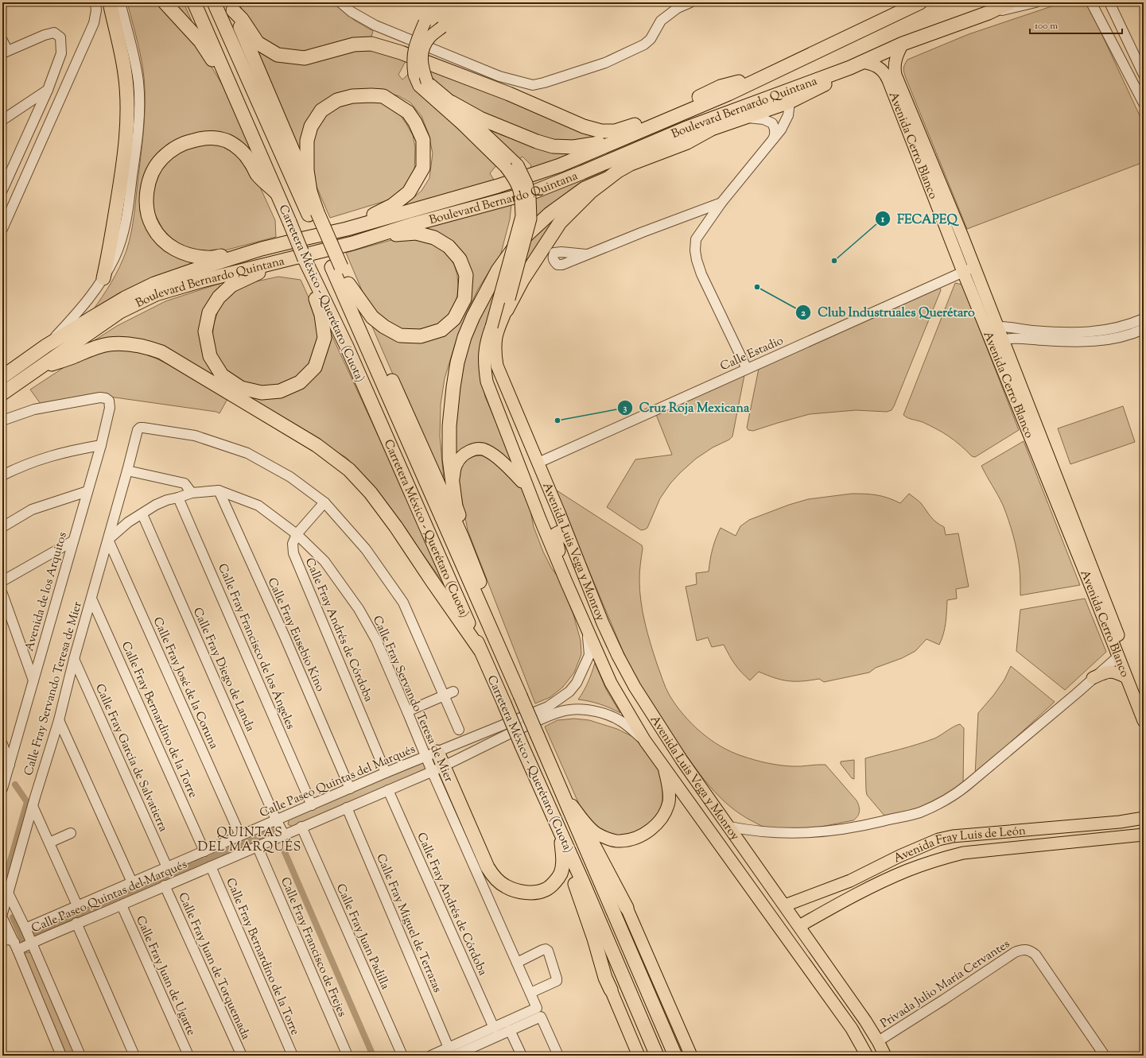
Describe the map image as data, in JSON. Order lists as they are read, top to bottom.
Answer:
{
  "streets": {
    "highway": ["Boulevard Bernardo Quintana", "Carretera México - Querétaro (Cuota)"],
    "main road": ["Avenida Cerro Blanco", "Avenida Luis Vega y Monroy", "Avenida Fray Luis de León"],
    "street": [
      "Calle Estadio",
      "Avenida de los Arquitos",
      "Calle Fray Andrés de Córdoba",
      "Calle Fray Eusebio Kino",
      "Calle Fray Francisco de los Ángeles",
      "Calle Fray Diego de Landa",
      "Calle Fray José de la Coruna",
      "Calle Fray Servando Teresa de Mier",
      "Calle Fray Bernardino de la Torre",
      "Calle Fray García de Salvatierra",
      "Calle Paseo Quintas del Marqués",
      "Calle Fray Miguel de Terrazas",
      "Calle Fray Juan Padilla",
      "Calle Fray Francisco de Frejes",
      "Calle Fray Juan de Torquemada",
      "Calle Fray Juan de Ugarte",
      "Privada Julio María Cervantes"
    ]
  },
  "crossings": [
    ["Boulevard Bernardo Quintana", "Avenida Cerro Blanco"],
    ["Avenida Cerro Blanco", "Calle Estadio"],
    ["Calle Estadio", "Avenida Luis Vega y Monroy"],
    ["Avenida Luis Vega y Monroy", "Calle Paseo Quintas del Marqués"],
    ["Avenida Luis Vega y Monroy", "Avenida Fray Luis de León"],
    ["Avenida Luis Vega y Monroy", "Privada Julio María Cervantes"],
    ["Calle Fray Andrés de Córdoba", "Calle Fray Servando Teresa de Mier"],
    ["Calle Fray Andrés de Córdoba", "Calle Paseo Quintas del Marqués"],
    ["Calle Fray Eusebio Kino", "Calle Fray Servando Teresa de Mier"],
    ["Calle Fray Eusebio Kino", "Calle Paseo Quintas del Marqués"],
    ["Calle Fray Francisco de los Ángeles", "Calle Fray Servando Teresa de Mier"],
    ["Calle Fray Francisco de los Ángeles", "Calle Paseo Quintas del Marqués"],
    ["Calle Fray Diego de Landa", "Calle Fray Servando Teresa de Mier"],
    ["Calle Fray Diego de Landa", "Calle Paseo Quintas del Marqués"],
    ["Calle Fray José de la Coruna", "Calle Fray Servando Teresa de Mier"],
    ["Calle Fray José de la Coruna", "Calle Paseo Quintas del Marqués"],
    ["Calle Fray Servando Teresa de Mier", "Calle Fray Bernardino de la Torre"],
    ["Calle Fray Servando Teresa de Mier", "Calle Fray García de Salvatierra"],
    ["Calle Fray Servando Teresa de Mier", "Calle Paseo Quintas del Marqués"],
    ["Calle Fray Bernardino de la Torre", "Calle Paseo Quintas del Marqués"],
    ["Calle Fray García de Salvatierra", "Calle Paseo Quintas del Marqués"],
    ["Calle Paseo Quintas del Marqués", "Calle Fray Miguel de Terrazas"],
    ["Calle Paseo Quintas del Marqués", "Calle Fray Juan Padilla"],
    ["Calle Paseo Quintas del Marqués", "Calle Fray Francisco de Frejes"],
    ["Calle Paseo Quintas del Marqués", "Calle Fray Juan de Torquemada"],
    ["Calle Paseo Quintas del Marqués", "Calle Fray Juan de Ugarte"]
  ],
  "districts": ["QUINTAS DEL MARQUÉS"],
  "places": ["FECAPEQ", "Club Industruales Querétaro", "Cruz Roja Mexicana"],
  "scale_bar": "100 m"
}
